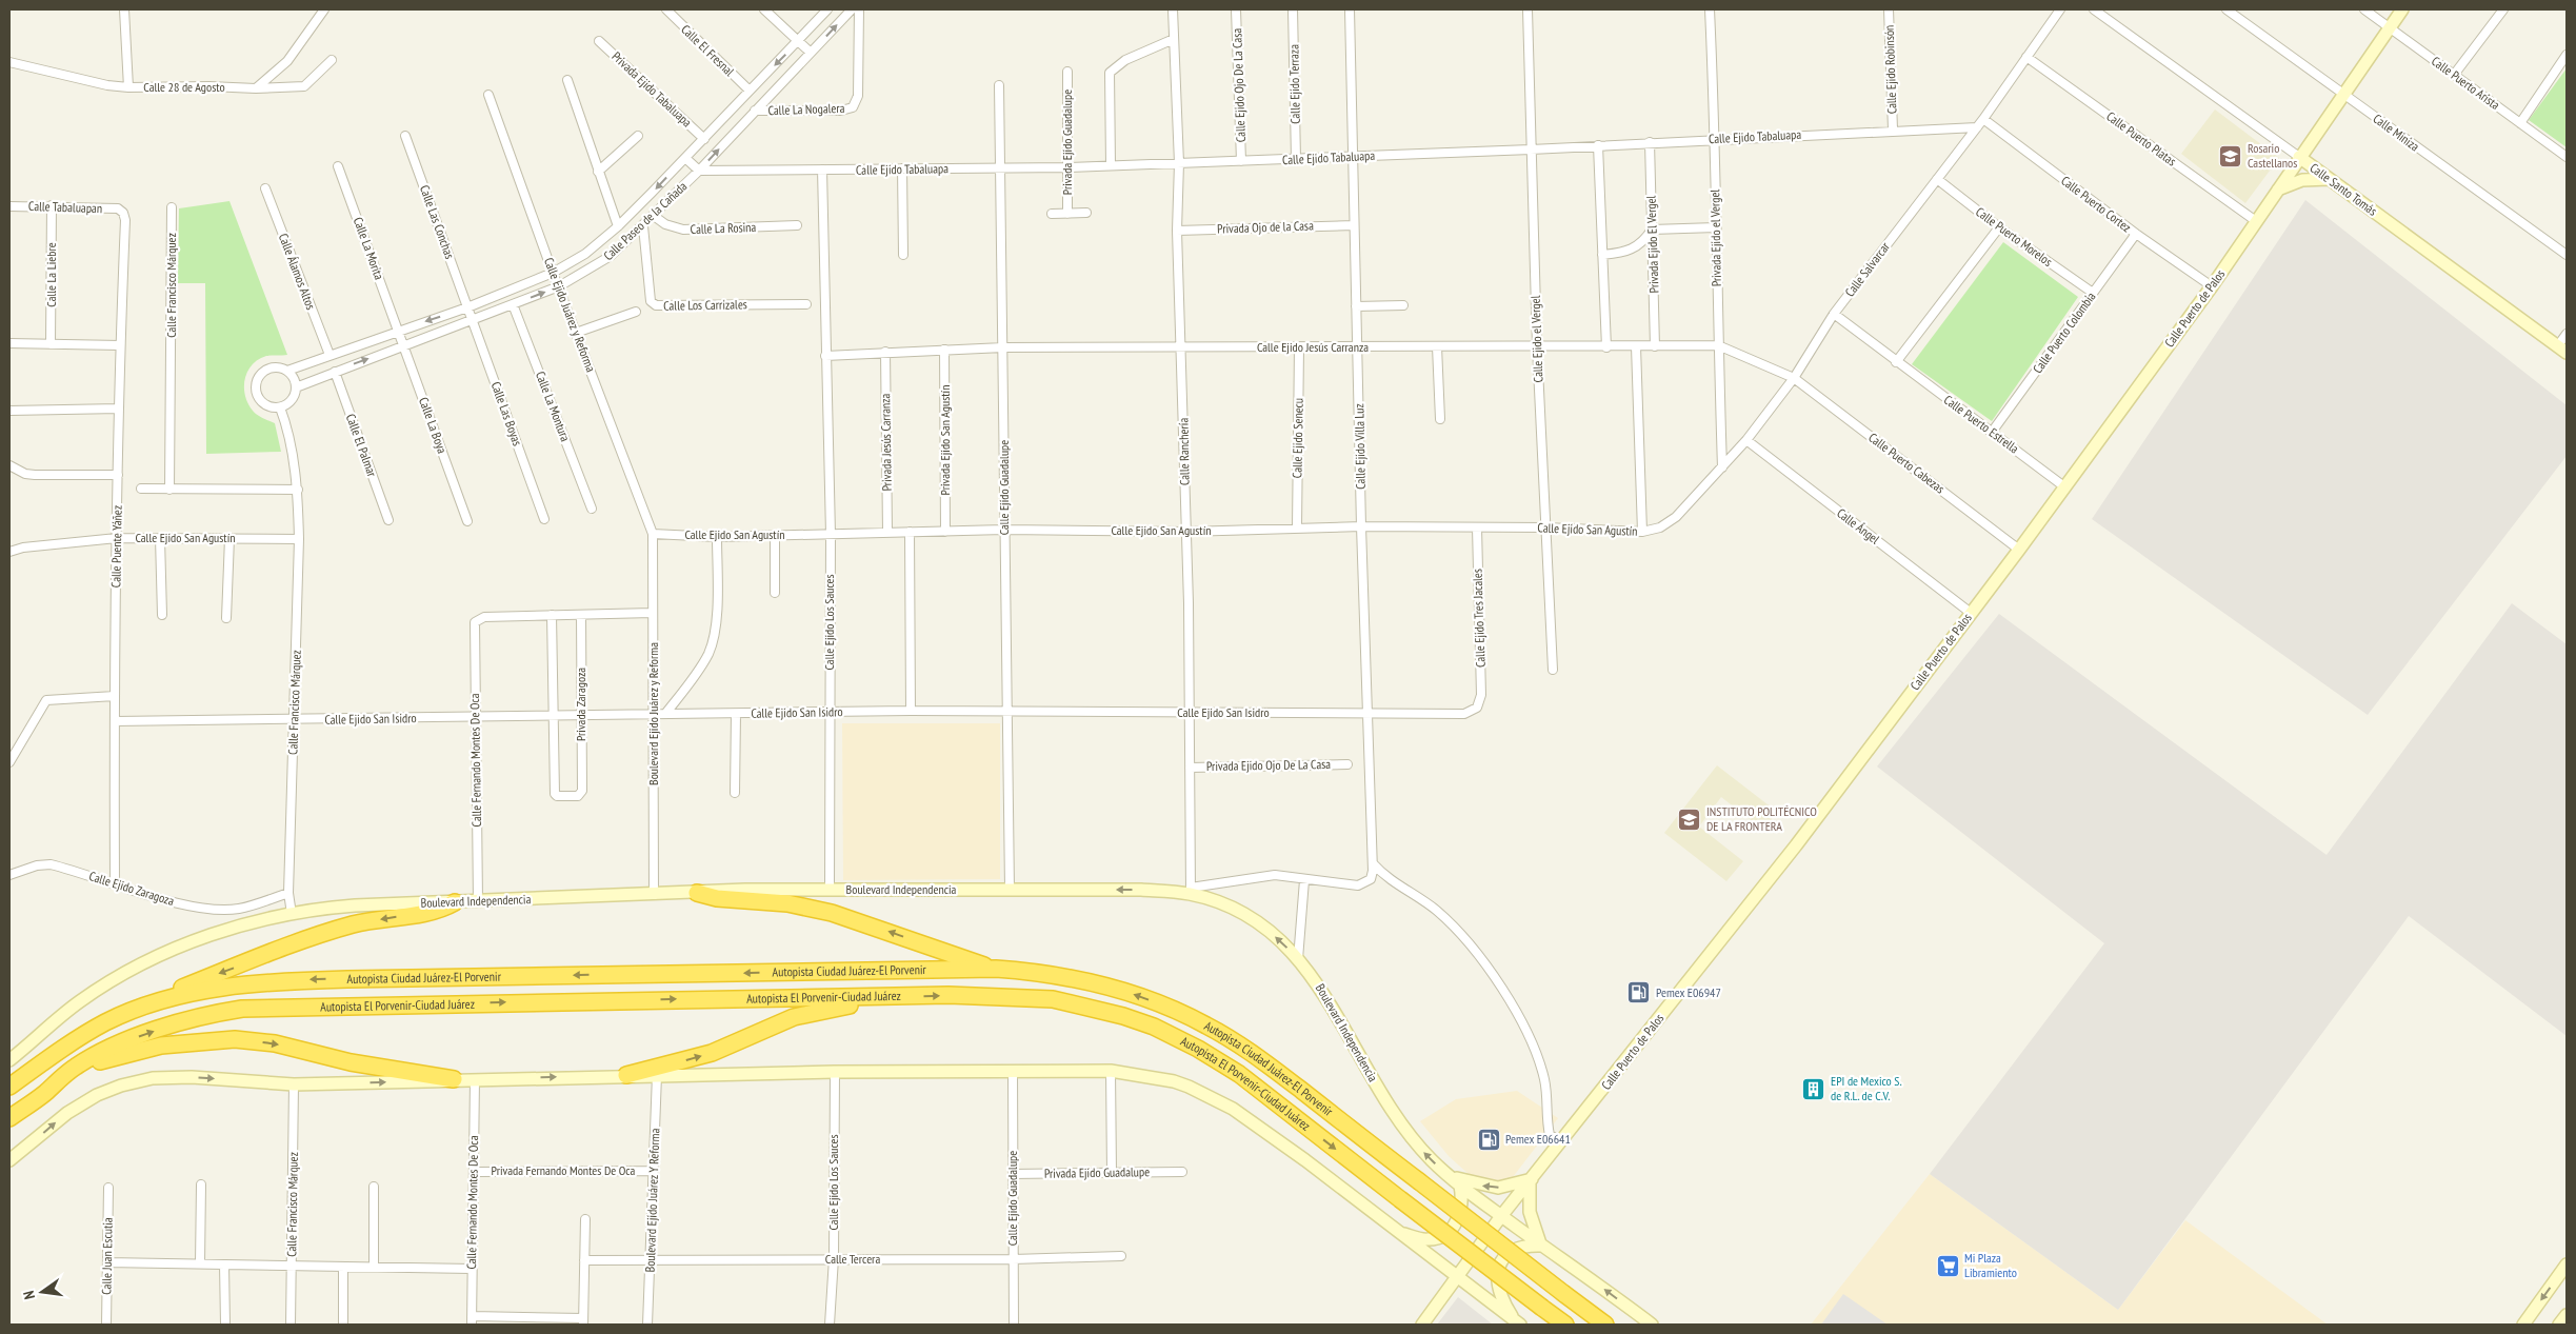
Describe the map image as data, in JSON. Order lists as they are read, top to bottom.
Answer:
{
  "streets": {
    "highway": ["Autopista Ciudad Juárez-El Porvenir", "Autopista El Porvenir-Ciudad Juárez"],
    "main road": ["Calle Santo Tomás", "Calle Puerto de Palos", "Boulevard Independencia"],
    "street": [
      "Calle El Fresnal",
      "Calle Ejido Robinsón",
      "Calle Puerto Arista",
      "Calle Ejido Terraza",
      "Calle Ejido Ojo De La Casa",
      "Calle 28 de Agosto",
      "Privada Ejido Tabaluapa",
      "Calle La Nogalera",
      "Calle Miniza",
      "Calle Ejido Tabaluapa",
      "Calle Puerto Platas",
      "Privada Ejido Guadalupe",
      "Calle Puerto Cortez",
      "Calle Tabaluapan",
      "Calle Paseo de la Cañada",
      "Calle Las Conchas",
      "Privada Ojo de la Casa",
      "Calle La Rosina",
      "Calle Puerto Morelos",
      "Privada Ejido el Vergel",
      "Privada Ejido El Vergel",
      "Calle La Morita",
      "Calle Salvarcar",
      "Calle Álamos Altos",
      "Calle La Liebre",
      "Calle Francisco Márquez",
      "Calle Los Carrizales",
      "Calle Ejido Juárez y Reforma",
      "Calle Puerto Colombia",
      "Calle Ejido el Vergel",
      "Calle Ejido Jesús Carranza",
      "Calle La Montura",
      "Calle Las Boyas",
      "Calle Puerto Estrella",
      "Calle La Boya",
      "Calle Ejido Senecu",
      "Privada Ejido San Agustín",
      "Privada Jesús Carranza",
      "Calle El Palmar",
      "Calle Ejido Villa Luz",
      "Calle Ranchería",
      "Calle Puerto Cabezas",
      "Calle Ejido Guadalupe",
      "Calle Ángel",
      "Calle Ejido San Agustín",
      "Calle Puente Yáñez",
      "Calle Ejido Tres Jacales",
      "Calle Ejido Los Sauces",
      "Privada Zaragoza",
      "Calle Ejido San Isidro",
      "Boulevard Ejido Juárez y Reforma",
      "Calle Fernando Montes De Oca",
      "Privada Ejido Ojo De La Casa",
      "Calle Ejido Zaragoza",
      "Privada Fernando Montes De Oca",
      "Boulevard Ejido Juárez Y Reforma",
      "Calle Juan Escutia",
      "Calle Tercera"
    ]
  },
  "crossings": [
    ["Calle El Fresnal", "Calle Paseo de la Cañada"],
    ["Calle Ejido Robinsón", "Calle Ejido Tabaluapa"],
    ["Calle Puerto Arista", "Calle Puerto de Palos"],
    ["Calle Ejido Terraza", "Calle Ejido Tabaluapa"],
    ["Calle Ejido Ojo De La Casa", "Calle Ejido Tabaluapa"],
    ["Privada Ejido Tabaluapa", "Calle Paseo de la Cañada"],
    ["Calle La Nogalera", "Calle Paseo de la Cañada"],
    ["Calle Miniza", "Calle Puerto de Palos"],
    ["Calle Ejido Tabaluapa", "Privada Ejido Guadalupe"],
    ["Calle Ejido Tabaluapa", "Calle Paseo de la Cañada"],
    ["Calle Ejido Tabaluapa", "Privada Ejido el Vergel"],
    ["Calle Ejido Tabaluapa", "Privada Ejido El Vergel"],
    ["Calle Ejido Tabaluapa", "Calle Salvarcar"],
    ["Calle Ejido Tabaluapa", "Calle Ejido el Vergel"],
    ["Calle Ejido Tabaluapa", "Calle Ejido Villa Luz"],
    ["Calle Ejido Tabaluapa", "Calle Ranchería"],
    ["Calle Ejido Tabaluapa", "Calle Ejido Guadalupe"],
    ["Calle Ejido Tabaluapa", "Calle Ejido Los Sauces"],
    ["Calle Puerto Platas", "Calle Salvarcar"],
    ["Calle Puerto Platas", "Calle Puerto de Palos"],
    ["Privada Ejido Guadalupe", "Calle Ejido Guadalupe"],
    ["Calle Santo Tomás", "Calle Puerto de Palos"],
    ["Calle Puerto Cortez", "Calle Salvarcar"],
    ["Calle Puerto Cortez", "Calle Puerto de Palos"],
    ["Calle Puerto Cortez", "Calle Puerto Colombia"],
    ["Calle Tabaluapan", "Calle La Liebre"],
    ["Calle Tabaluapan", "Calle Puente Yáñez"],
    ["Calle Paseo de la Cañada", "Calle Las Conchas"],
    ["Calle Paseo de la Cañada", "Calle La Rosina"],
    ["Calle Paseo de la Cañada", "Calle La Morita"],
    ["Calle Paseo de la Cañada", "Calle Francisco Márquez"],
    ["Calle Paseo de la Cañada", "Calle Los Carrizales"],
    ["Calle Paseo de la Cañada", "Calle Ejido Juárez y Reforma"],
    ["Calle Paseo de la Cañada", "Calle La Montura"],
    ["Calle Paseo de la Cañada", "Calle Las Boyas"],
    ["Calle Paseo de la Cañada", "Calle La Boya"],
    ["Calle Paseo de la Cañada", "Calle El Palmar"],
    ["Calle Las Conchas", "Calle Las Boyas"],
    ["Privada Ojo de la Casa", "Calle Ejido Villa Luz"],
    ["Privada Ojo de la Casa", "Calle Ranchería"],
    ["Calle Puerto Morelos", "Calle Salvarcar"],
    ["Calle Puerto Morelos", "Calle Puerto Colombia"],
    ["Privada Ejido el Vergel", "Calle Salvarcar"],
    ["Privada Ejido el Vergel", "Calle Ejido Jesús Carranza"],
    ["Privada Ejido El Vergel", "Calle Ejido Jesús Carranza"],
    ["Calle La Morita", "Calle La Boya"],
    ["Calle Salvarcar", "Calle Ejido Jesús Carranza"],
    ["Calle Salvarcar", "Calle Puerto Estrella"],
    ["Calle Salvarcar", "Calle Puerto Cabezas"],
    ["Calle Salvarcar", "Calle Ángel"],
    ["Calle Salvarcar", "Calle Ejido San Agustín"],
    ["Calle Francisco Márquez", "Calle Ejido San Agustín"],
    ["Calle Francisco Márquez", "Calle Ejido San Isidro"],
    ["Calle Francisco Márquez", "Calle Ejido Zaragoza"],
    ["Calle Francisco Márquez", "Boulevard Independencia"],
    ["Calle Puerto de Palos", "Calle Puerto Estrella"],
    ["Calle Puerto de Palos", "Calle Puerto Cabezas"],
    ["Calle Puerto de Palos", "Calle Ángel"],
    ["Calle Puerto de Palos", "Boulevard Independencia"],
    ["Calle Ejido Juárez y Reforma", "Calle Ejido San Agustín"],
    ["Calle Ejido Juárez y Reforma", "Boulevard Ejido Juárez y Reforma"],
    ["Calle Puerto Colombia", "Calle Puerto Estrella"],
    ["Calle Ejido el Vergel", "Calle Ejido Jesús Carranza"],
    ["Calle Ejido el Vergel", "Calle Ejido San Agustín"],
    ["Calle Ejido Jesús Carranza", "Calle Ejido Senecu"],
    ["Calle Ejido Jesús Carranza", "Privada Ejido San Agustín"],
    ["Calle Ejido Jesús Carranza", "Privada Jesús Carranza"],
    ["Calle Ejido Jesús Carranza", "Calle Ejido Villa Luz"],
    ["Calle Ejido Jesús Carranza", "Calle Ranchería"],
    ["Calle Ejido Jesús Carranza", "Calle Puerto Cabezas"],
    ["Calle Ejido Jesús Carranza", "Calle Ejido Guadalupe"],
    ["Calle Ejido Jesús Carranza", "Calle Ejido Los Sauces"],
    ["Calle Ejido Senecu", "Calle Ejido San Agustín"],
    ["Privada Ejido San Agustín", "Calle Ejido San Agustín"],
    ["Privada Jesús Carranza", "Calle Ejido San Agustín"],
    ["Calle Ejido Villa Luz", "Calle Ejido San Agustín"],
    ["Calle Ejido Villa Luz", "Calle Ejido San Isidro"],
    ["Calle Ranchería", "Calle Ejido San Agustín"],
    ["Calle Ranchería", "Calle Ejido San Isidro"],
    ["Calle Ranchería", "Privada Ejido Ojo De La Casa"],
    ["Calle Ranchería", "Boulevard Independencia"],
    ["Calle Ejido Guadalupe", "Calle Ejido San Agustín"],
    ["Calle Ejido Guadalupe", "Calle Ejido San Isidro"],
    ["Calle Ejido Guadalupe", "Boulevard Independencia"],
    ["Calle Ejido Guadalupe", "Calle Tercera"],
    ["Calle Ejido San Agustín", "Calle Puente Yáñez"],
    ["Calle Ejido San Agustín", "Calle Ejido Tres Jacales"],
    ["Calle Ejido San Agustín", "Calle Ejido Los Sauces"],
    ["Calle Ejido San Agustín", "Boulevard Ejido Juárez y Reforma"],
    ["Calle Puente Yáñez", "Calle Ejido San Isidro"],
    ["Calle Puente Yáñez", "Calle Ejido Zaragoza"],
    ["Calle Ejido Tres Jacales", "Calle Ejido San Isidro"],
    ["Calle Ejido Los Sauces", "Calle Ejido San Isidro"],
    ["Calle Ejido Los Sauces", "Boulevard Independencia"],
    ["Calle Ejido Los Sauces", "Calle Tercera"],
    ["Privada Zaragoza", "Calle Ejido San Isidro"],
    ["Calle Ejido San Isidro", "Boulevard Ejido Juárez y Reforma"],
    ["Calle Ejido San Isidro", "Calle Fernando Montes De Oca"],
    ["Boulevard Ejido Juárez y Reforma", "Boulevard Independencia"],
    ["Calle Fernando Montes De Oca", "Boulevard Independencia"],
    ["Calle Fernando Montes De Oca", "Privada Fernando Montes De Oca"],
    ["Privada Fernando Montes De Oca", "Boulevard Ejido Juárez Y Reforma"],
    ["Boulevard Ejido Juárez Y Reforma", "Calle Tercera"]
  ],
  "one_way": ["Boulevard Independencia"],
  "places": {
    "school or university": ["Rosario Castellanos", "INSTITUTO POLITÉCNICO DE LA FRONTERA"],
    "fuel station": ["Pemex E06947", "Pemex E06641"],
    "building": ["EPI de Mexico S. de R.L. de C.V."],
    "supermarket": ["Mi Plaza Libramiento"]
  },
  "north": "left"
}
